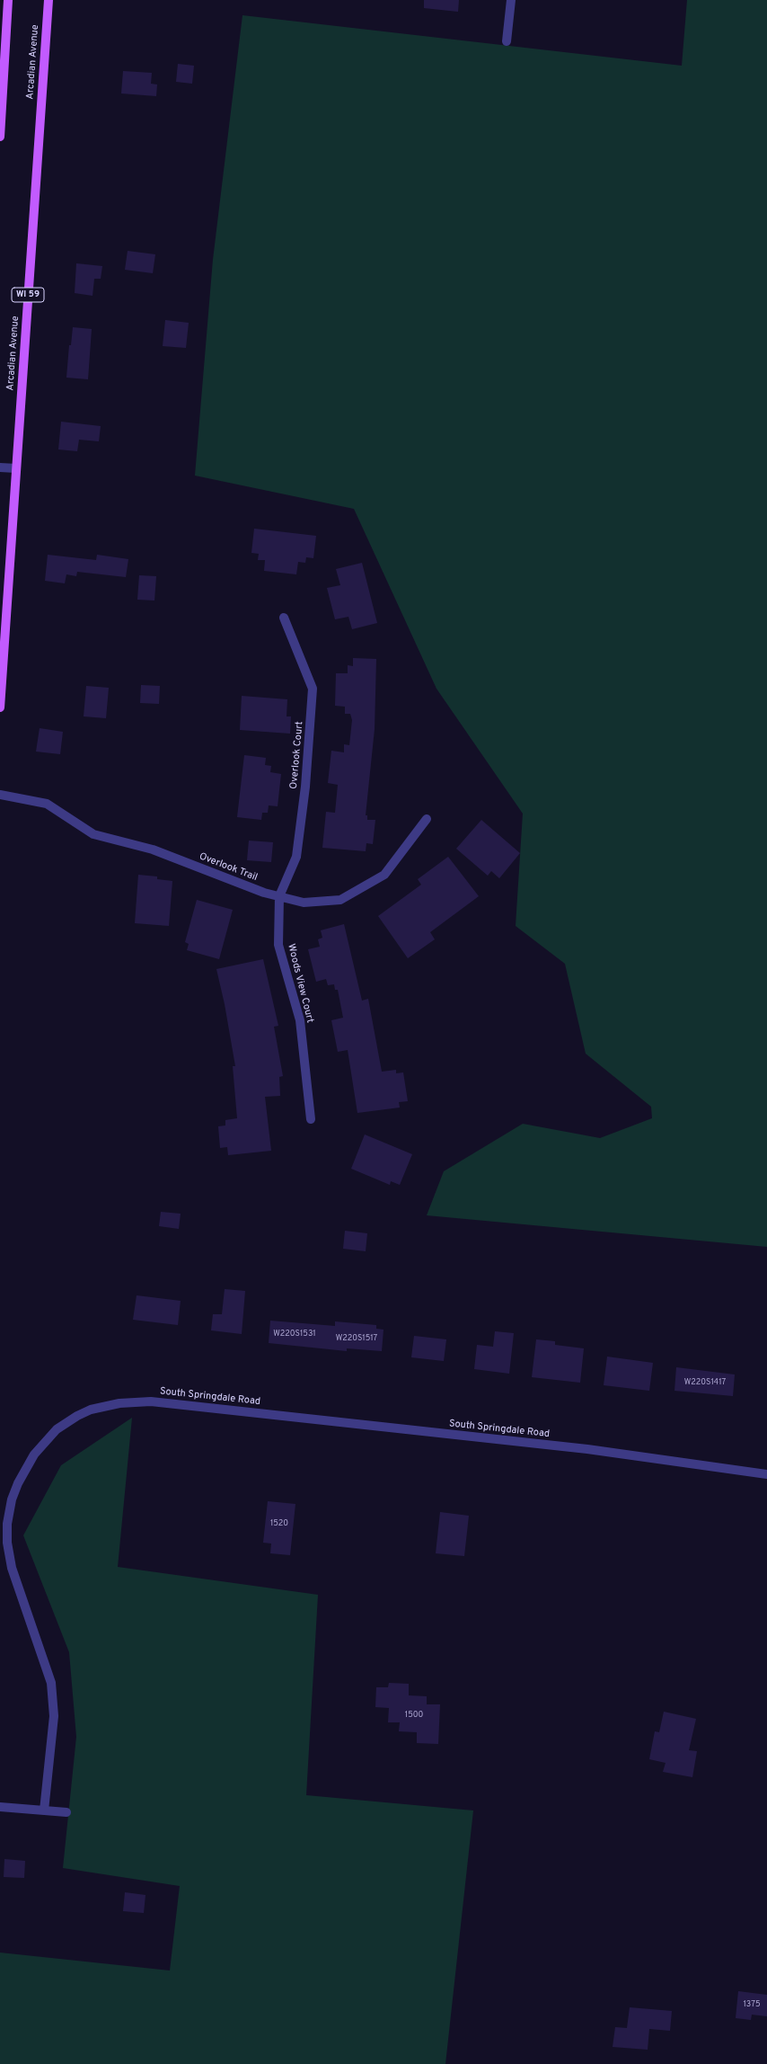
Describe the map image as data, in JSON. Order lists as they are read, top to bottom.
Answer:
{
  "streets": {
    "main road": ["Arcadian Avenue", "WI 59"],
    "street": [
      "Overlook Court",
      "Overlook Trail",
      "Woods View Court",
      "South Springdale Road"
    ]
  },
  "crossings": [
    ["Overlook Court", "Overlook Trail"],
    ["Overlook Court", "Woods View Court"],
    ["Overlook Trail", "Woods View Court"]
  ],
  "house_numbers": [
    "W220S1531",
    "W220S1517",
    "W220S1417",
    "1520",
    "1500",
    "1375"
  ]
}
